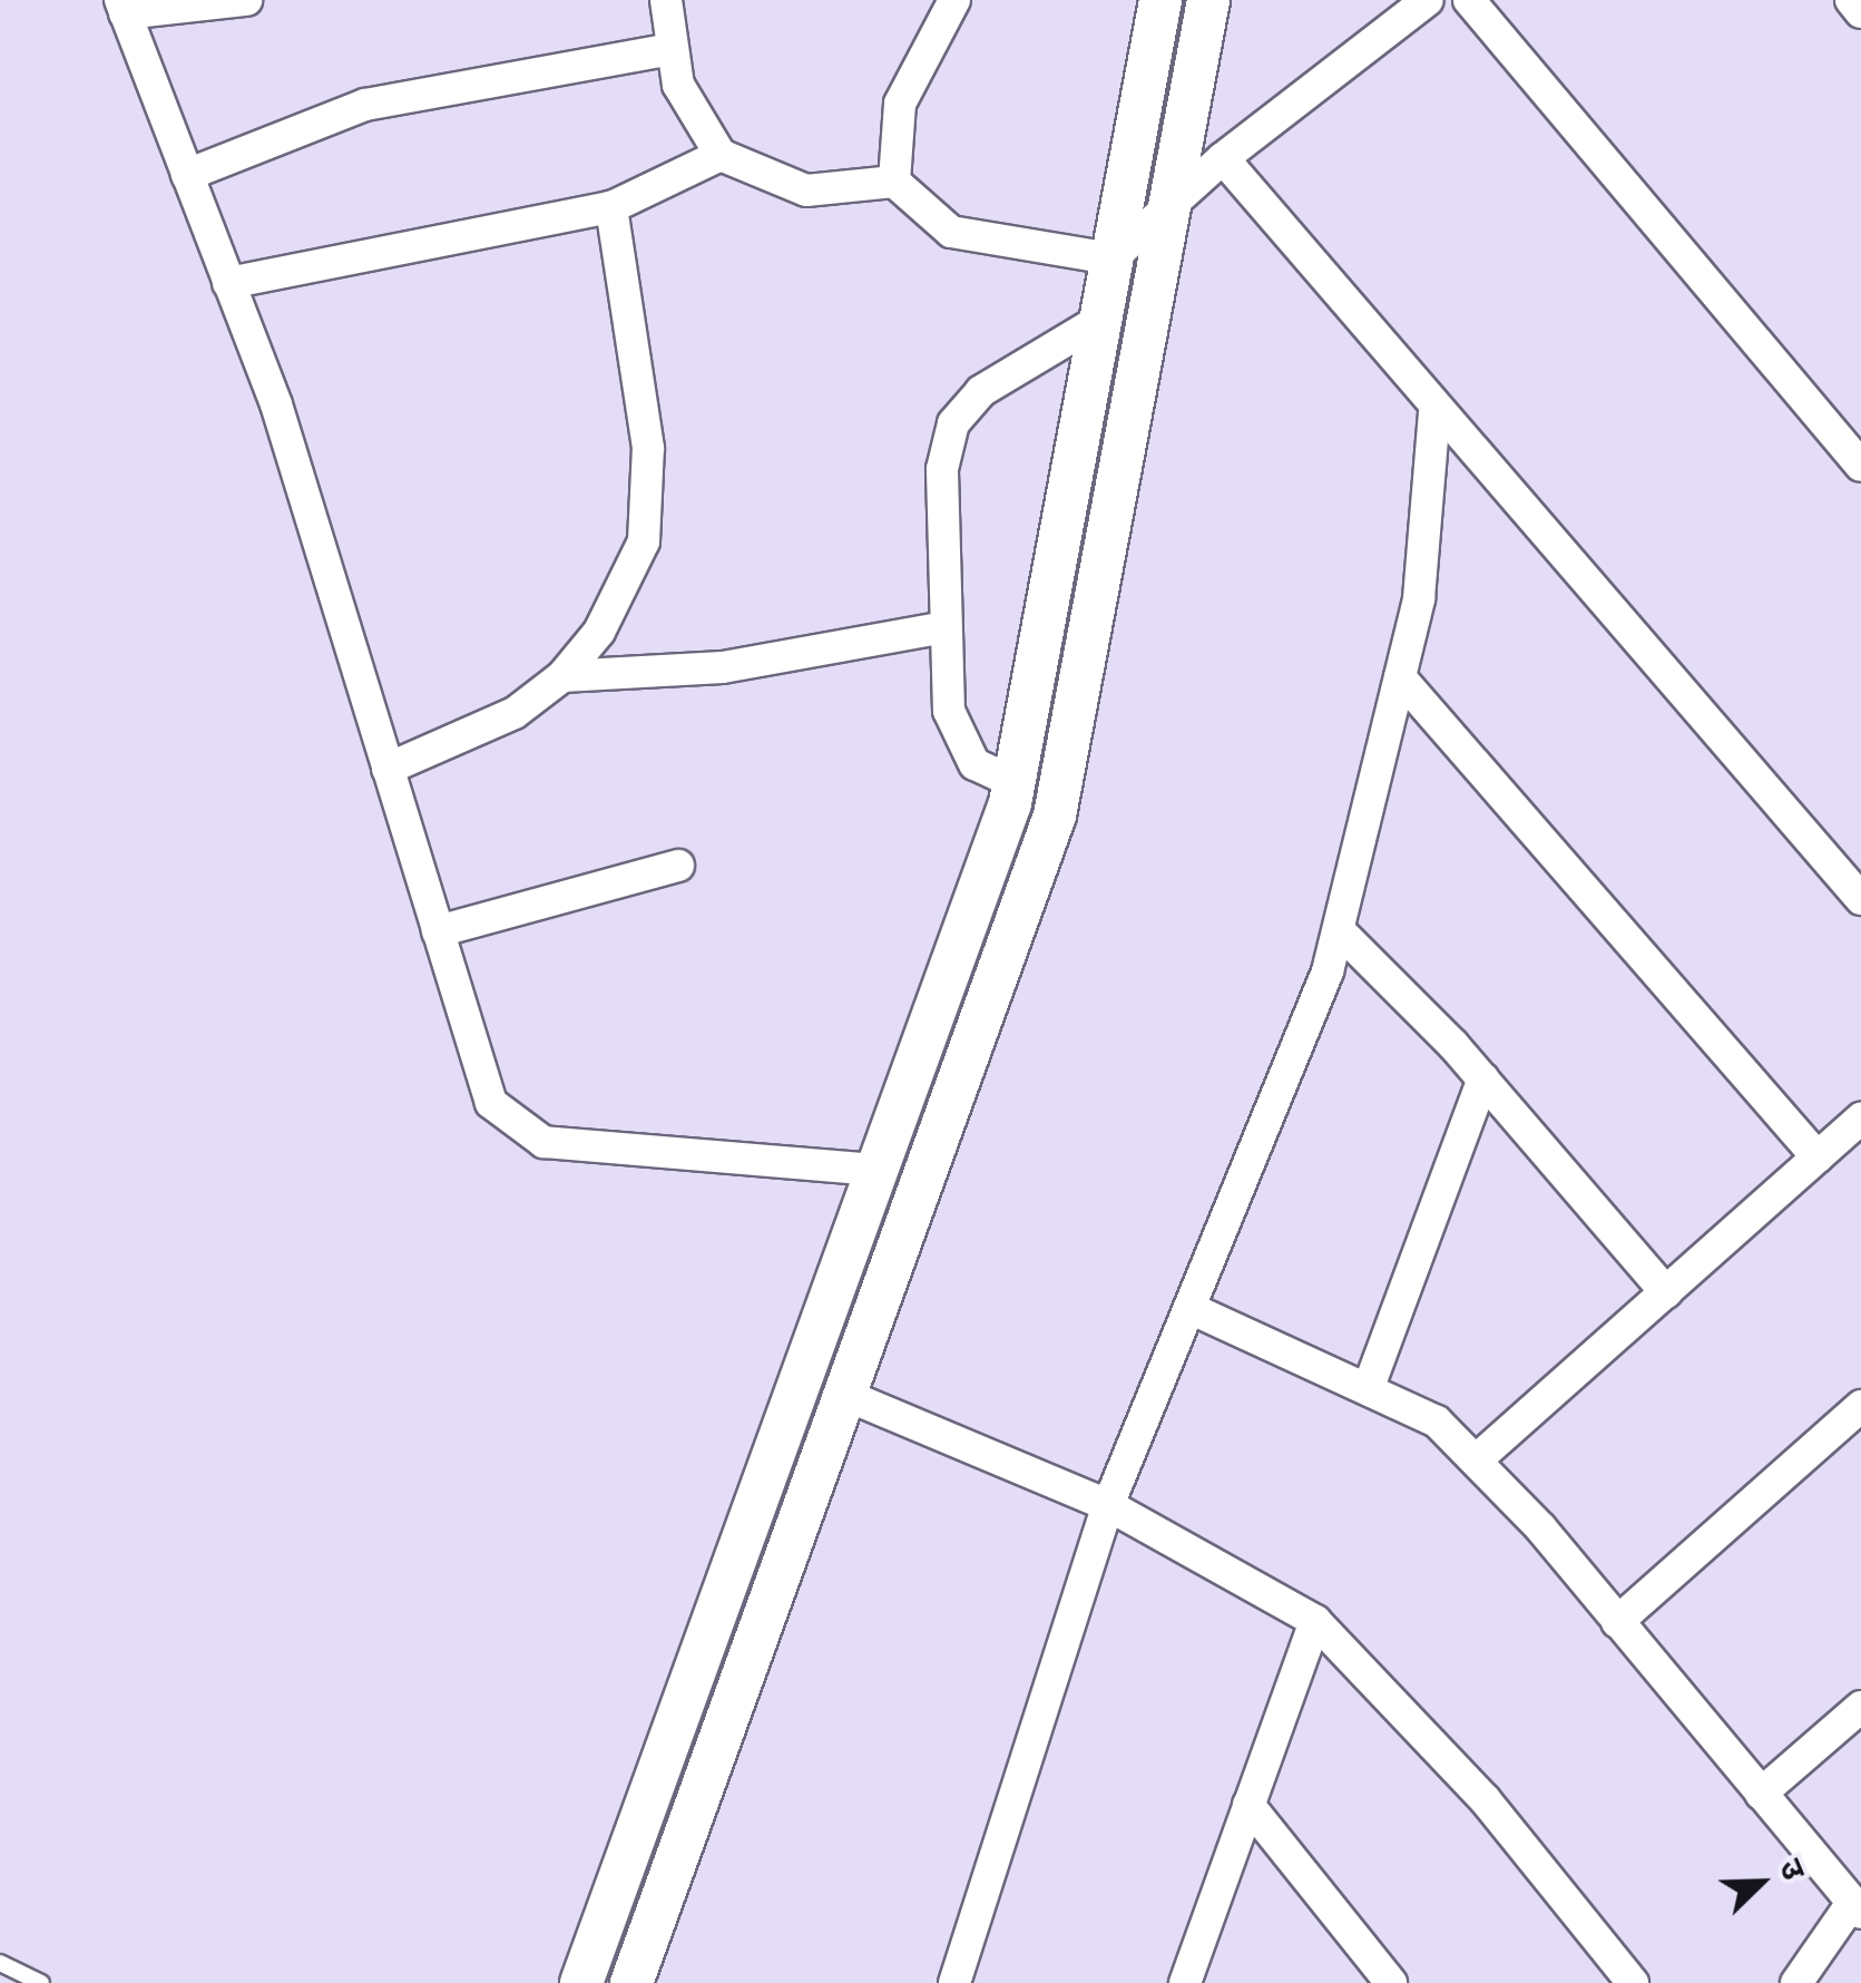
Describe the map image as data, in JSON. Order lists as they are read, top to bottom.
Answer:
{
  "north": "top right"
}
